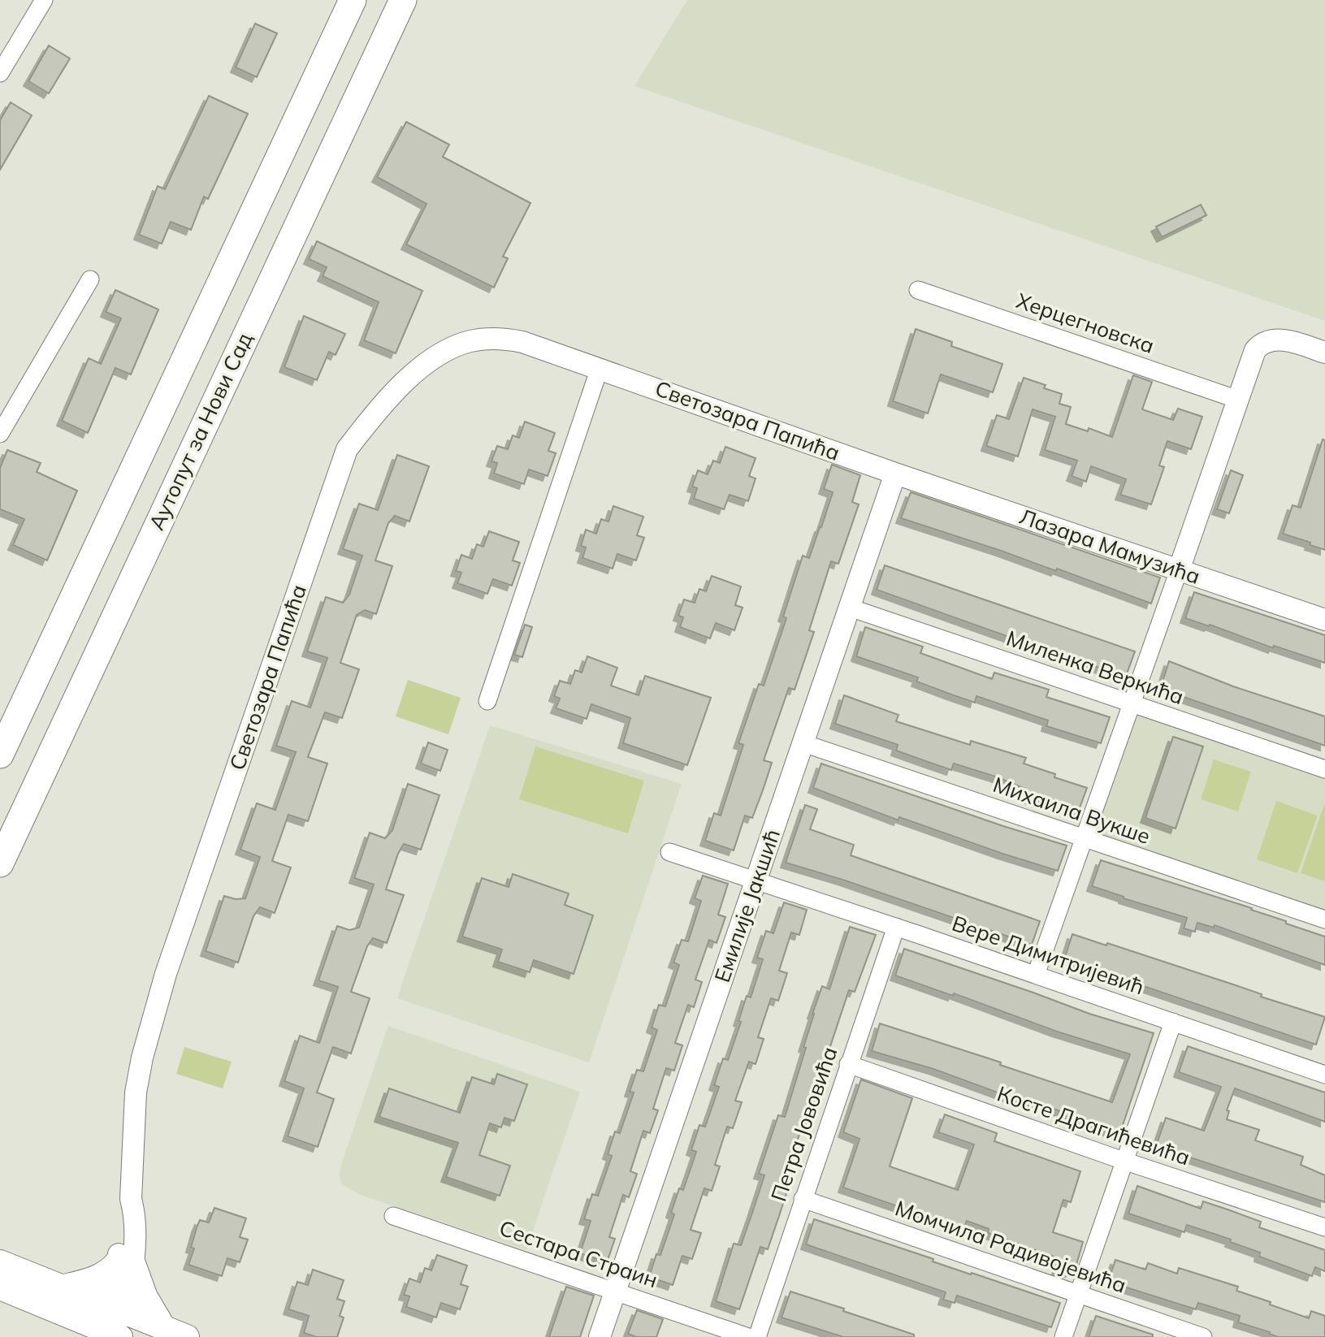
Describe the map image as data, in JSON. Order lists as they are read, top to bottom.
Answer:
{
  "streets": {
    "main road": ["Аутопут за Нови Сад"],
    "street": [
      "Херцегновска",
      "Светозара Папића",
      "Лазара Мамузића",
      "Миленка Веркића",
      "Михаила Вукше",
      "Емилије Јакшић",
      "Вере Димитријевић",
      "Петра Јововића",
      "Косте Драгићевића",
      "Момчила Радивојевића",
      "Сестара Страин"
    ]
  },
  "crossings": [
    ["Светозара Папића", "Лазара Мамузића"],
    ["Светозара Папића", "Емилије Јакшић"],
    ["Лазара Мамузића", "Емилије Јакшић"],
    ["Миленка Веркића", "Емилије Јакшић"],
    ["Михаила Вукше", "Емилије Јакшић"],
    ["Емилије Јакшић", "Вере Димитријевић"],
    ["Емилије Јакшић", "Сестара Страин"],
    ["Вере Димитријевић", "Петра Јововића"],
    ["Петра Јововића", "Косте Драгићевића"],
    ["Петра Јововића", "Момчила Радивојевића"]
  ]
}
